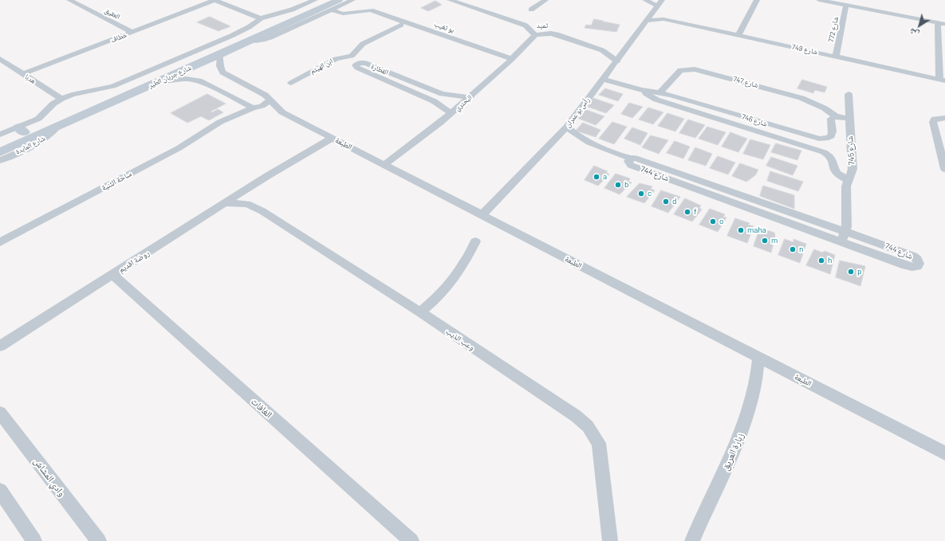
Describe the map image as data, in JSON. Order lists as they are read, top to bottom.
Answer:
{
  "streets": {
    "street": [
      "العقيق",
      "ثميد",
      "بو ثغيب",
      "شارع 772",
      "خطاف",
      "شارع 749",
      "ابن الهيثم",
      "القطارة",
      "شارع جريان الطير",
      "هدبا",
      "شارع 747",
      "البحتري",
      "رأس بو عمران",
      "شارع 746",
      "الطبعة",
      "شارع المايدة",
      "شارع 745",
      "شارع 744",
      "ساحة الثنية",
      "روضة اقديم",
      "وعب الذيب",
      "الغافات",
      "زبارة العريق",
      "وادي المشاش"
    ]
  },
  "crossings": [
    ["العقيق", "خطاف"],
    ["ثميد", "البحتري"],
    ["ثميد", "رأس بو عمران"],
    ["بو ثغيب", "البحتري"],
    ["شارع 772", "شارع 749"],
    ["خطاف", "هدبا"],
    ["شارع 749", "رأس بو عمران"],
    ["القطارة", "البحتري"],
    ["شارع جريان الطير", "هدبا"],
    ["شارع جريان الطير", "الطبعة"],
    ["شارع جريان الطير", "شارع المايدة"],
    ["شارع 747", "شارع 746"],
    ["البحتري", "الطبعة"],
    ["رأس بو عمران", "شارع 746"],
    ["رأس بو عمران", "الطبعة"],
    ["رأس بو عمران", "شارع 744"],
    ["شارع 746", "شارع 745"],
    ["الطبعة", "ساحة الثنية"],
    ["الطبعة", "روضة اقديم"],
    ["الطبعة", "زبارة العريق"],
    ["شارع 745", "شارع 744"],
    ["روضة اقديم", "وعب الذيب"],
    ["روضة اقديم", "الغافات"]
  ],
  "places": [
    "a",
    "b",
    "c",
    "d",
    "f",
    "o",
    "maha",
    "m",
    "n",
    "h",
    "p"
  ],
  "north": "bottom left"
}
